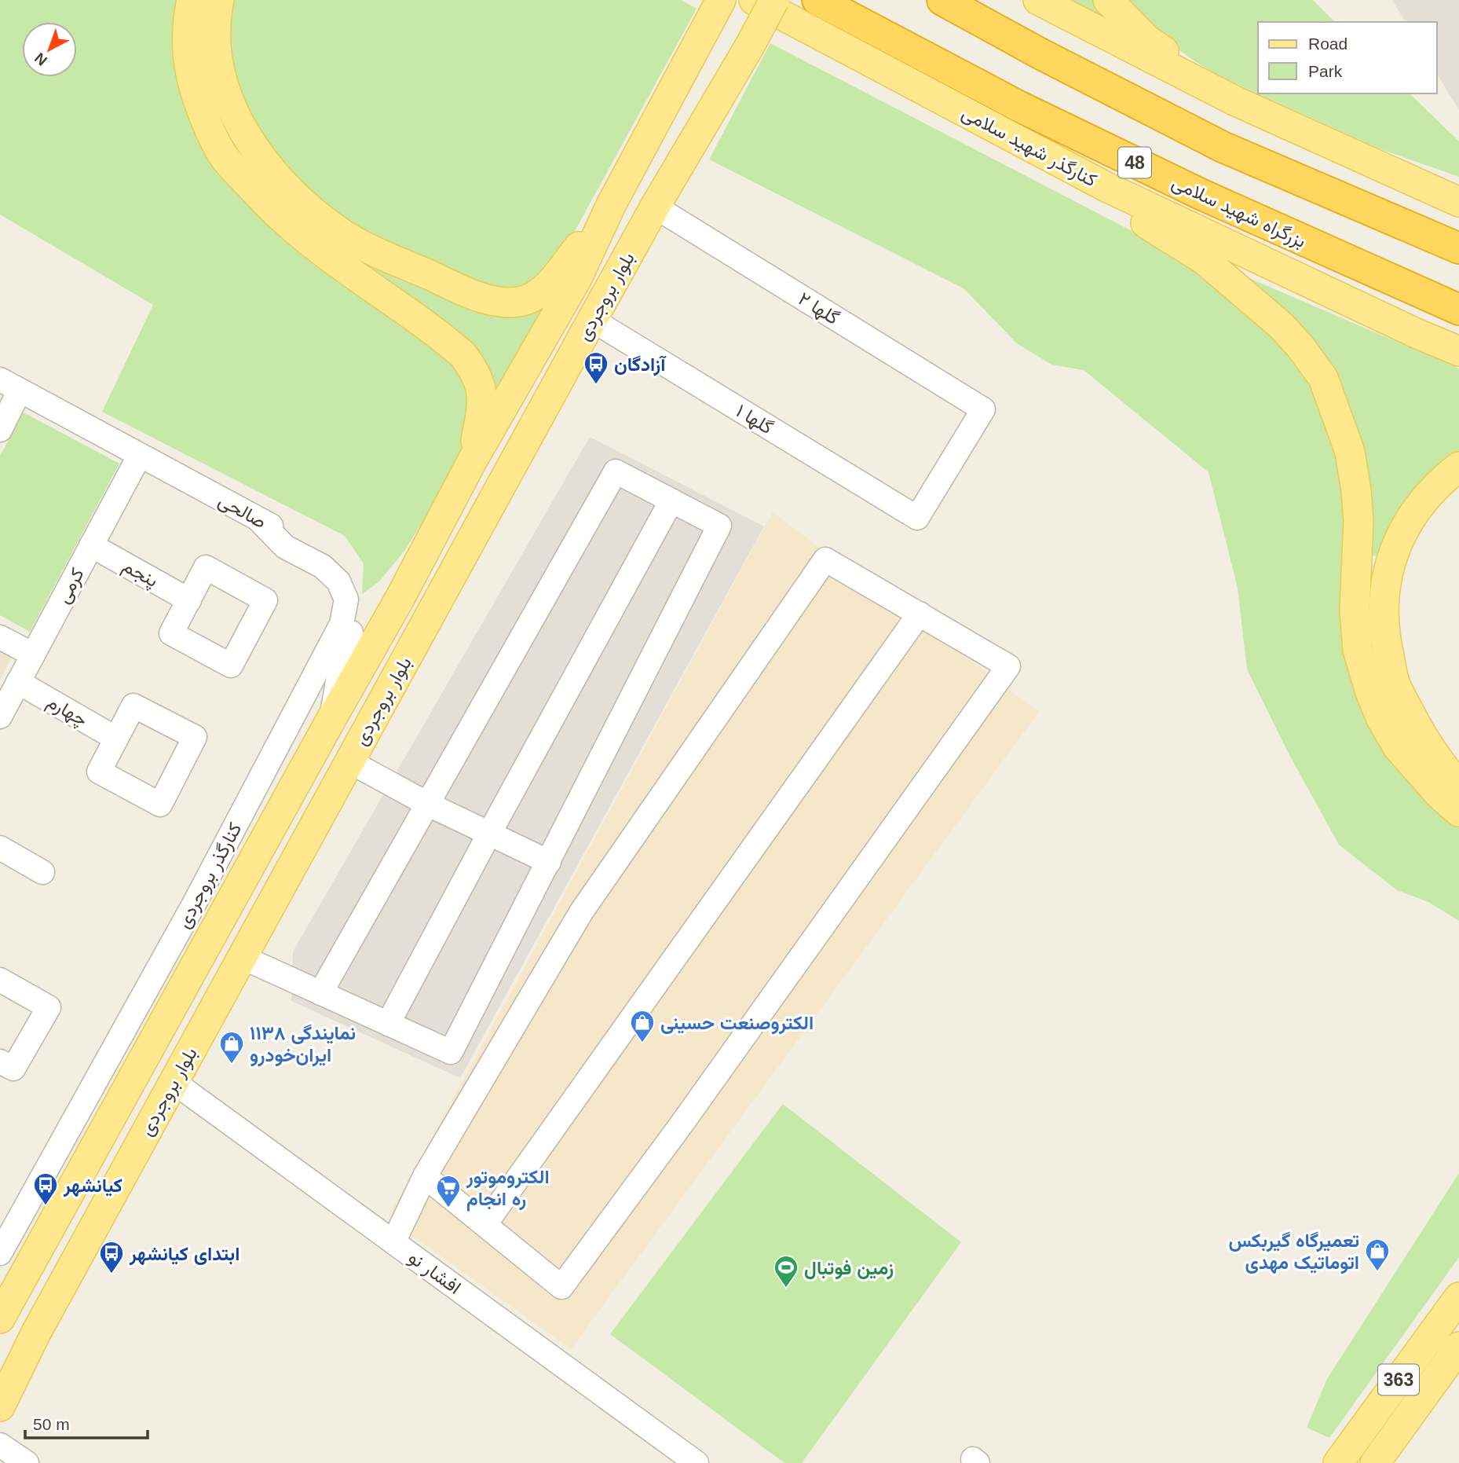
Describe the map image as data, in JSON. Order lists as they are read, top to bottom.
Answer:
{
  "streets": {
    "highway": ["48", "بزرگراه شهید سلامی"],
    "main road": ["کنارگذر شهید سلامی", "بلوار بروجردی", "363"],
    "street": [
      "گلها ۲",
      "گلها ۱",
      "صالحی",
      "پنجم",
      "کرمی",
      "چهارم",
      "کنارگذر بروجردی",
      "افشار نو"
    ]
  },
  "crossings": [
    ["بلوار بروجردی", "گلها ۲"],
    ["بلوار بروجردی", "گلها ۱"],
    ["بلوار بروجردی", "صالحی"],
    ["بلوار بروجردی", "افشار نو"],
    ["گلها ۲", "گلها ۱"],
    ["صالحی", "کرمی"],
    ["صالحی", "کنارگذر بروجردی"],
    ["پنجم", "کرمی"],
    ["کرمی", "چهارم"]
  ],
  "places": {
    "bus stop": ["آزادگان", "کیانشهر", "ابتدای کیانشهر"],
    "shop": ["الکتروصنعت حسینی", "نمایندگی ۱۱۳۸ ایران‌خودرو", "تعمیرگاه گیربکس اتوماتیک مهدی"],
    "supermarket": ["الکتروموتور ره انجام"],
    "sports": ["زمین فوتبال"]
  },
  "legend": ["Road", "Park"],
  "scale_bar": "50 m",
  "north": "bottom left"
}
